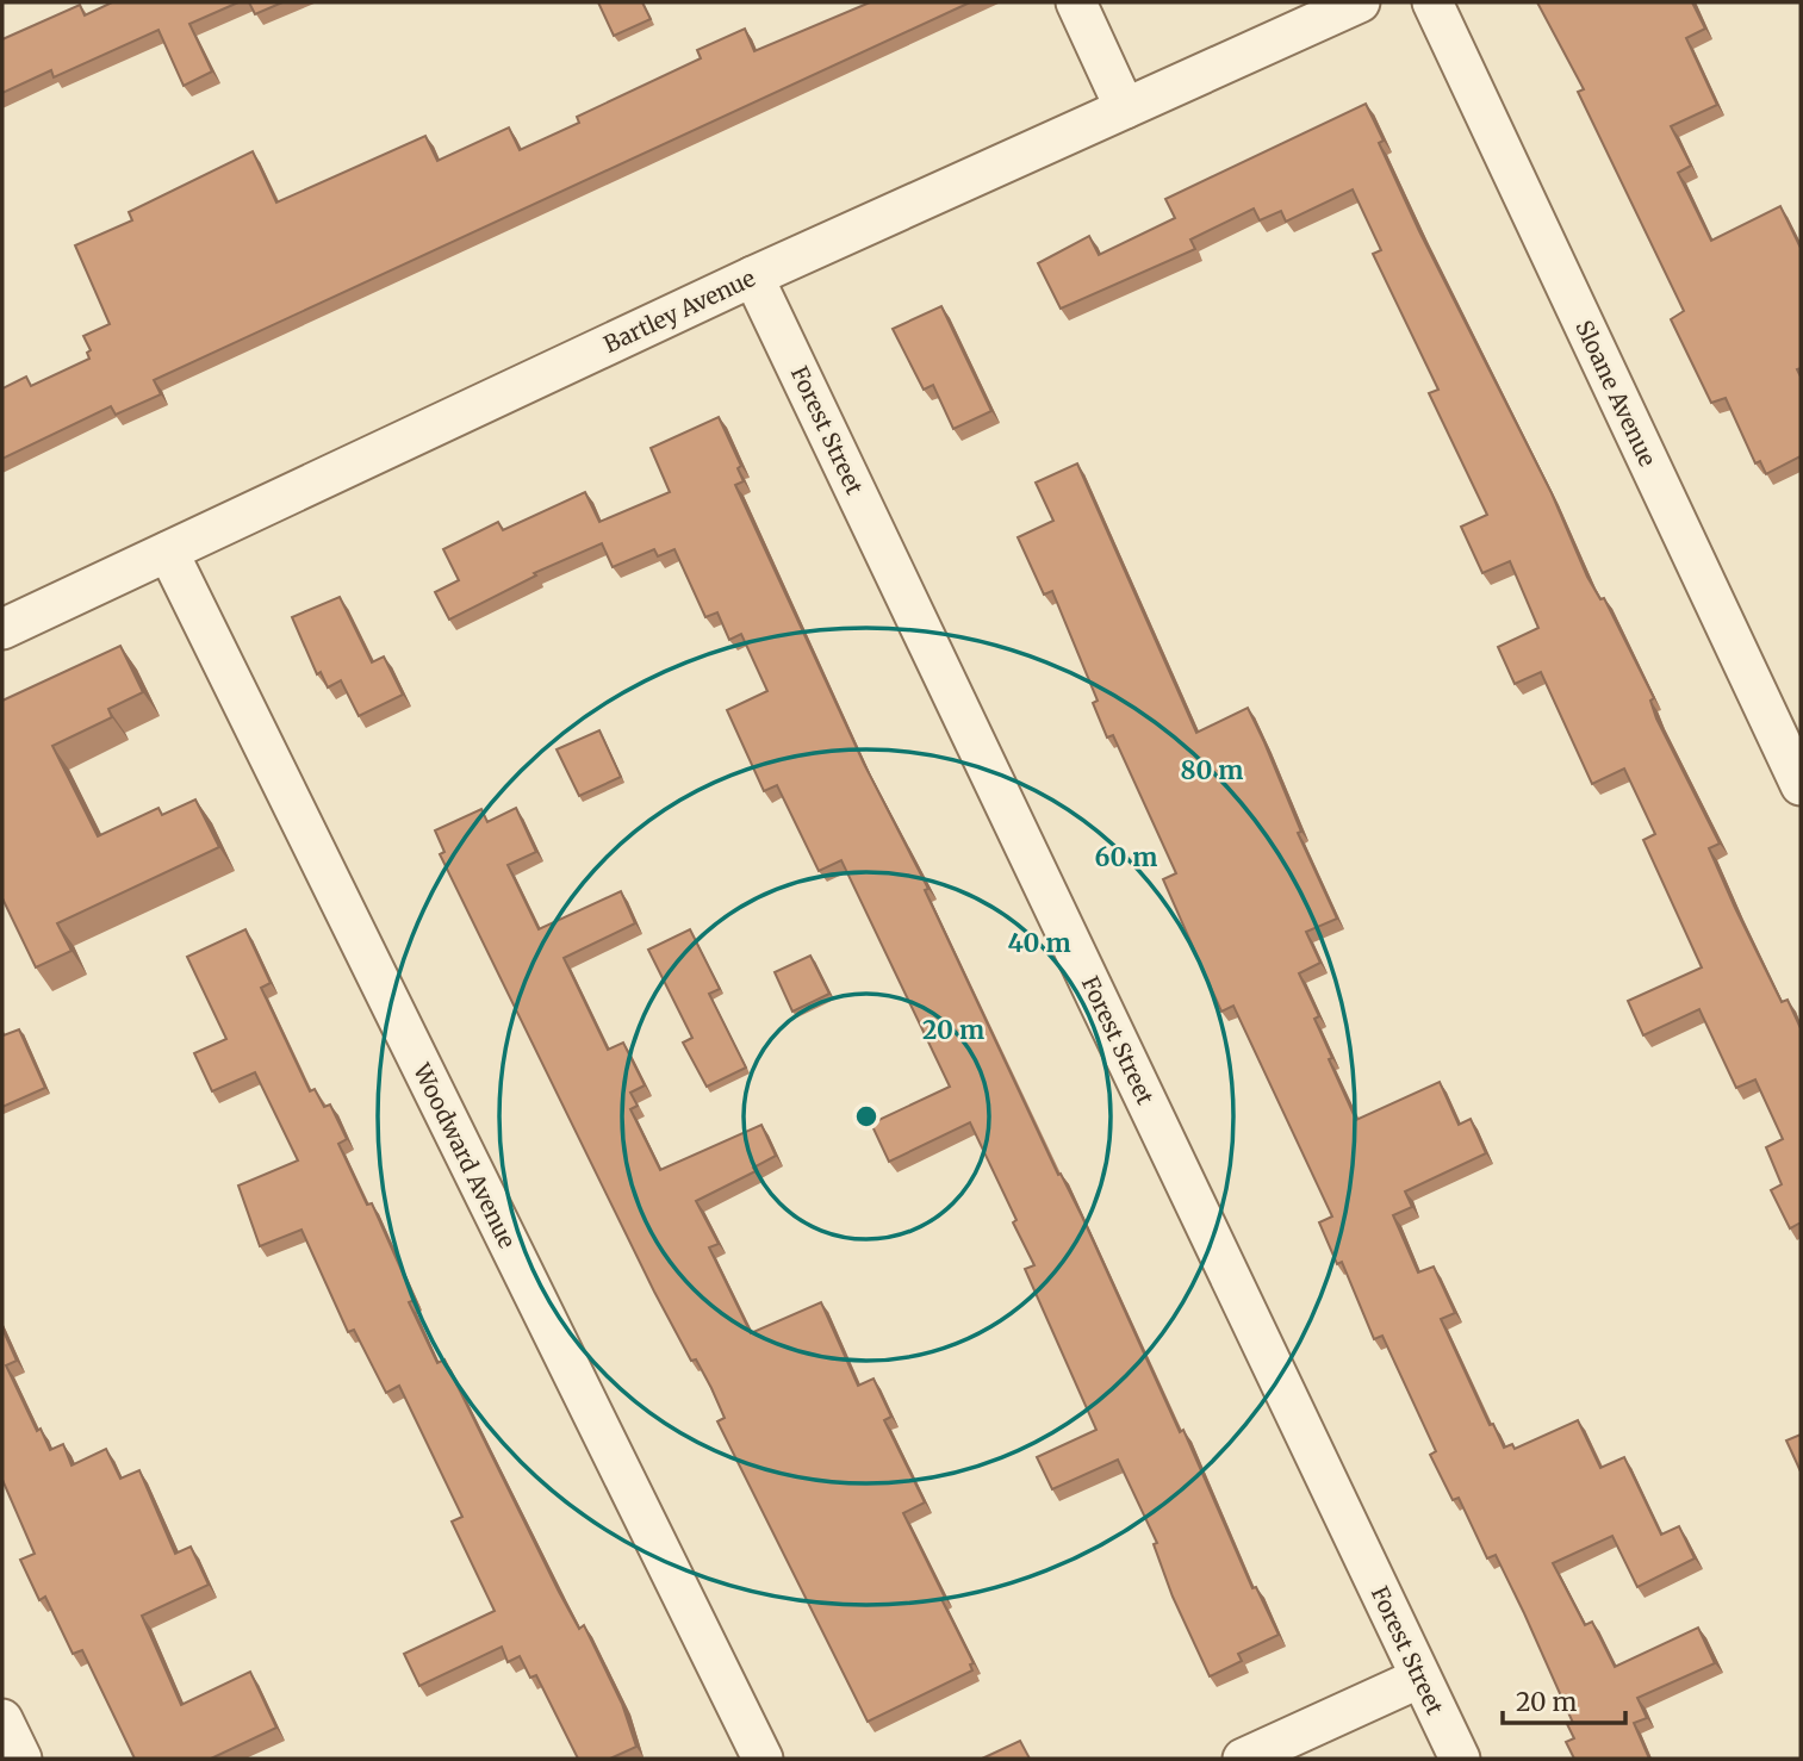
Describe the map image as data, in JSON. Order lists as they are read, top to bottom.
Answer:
{
  "streets": {
    "street": [
      "Bartley Avenue",
      "Sloane Avenue",
      "Forest Street",
      "Woodward Avenue"
    ]
  },
  "crossings": [
    ["Bartley Avenue", "Forest Street"],
    ["Bartley Avenue", "Woodward Avenue"]
  ],
  "scale_bar": "20 m",
  "rings": [
    "80 m",
    "60 m",
    "40 m",
    "20 m"
  ]
}
